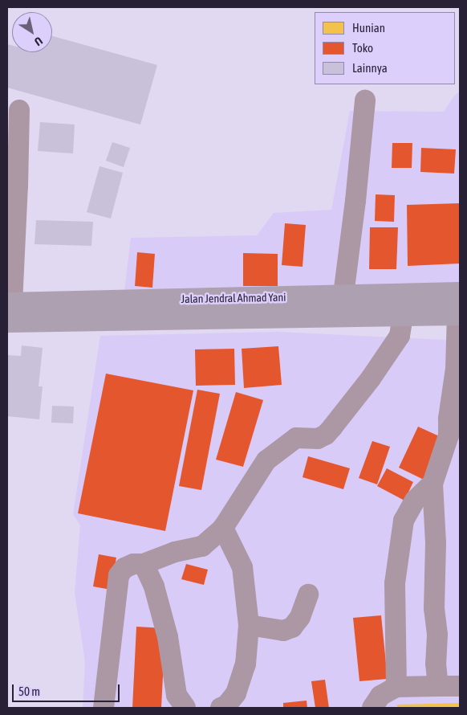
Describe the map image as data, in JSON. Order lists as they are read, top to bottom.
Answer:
{
  "streets": {
    "highway": ["Jalan Jendral Ahmad Yani"]
  },
  "legend": ["Hunian", "Toko", "Lainnya"],
  "scale_bar": "50 m",
  "north": "bottom right"
}
